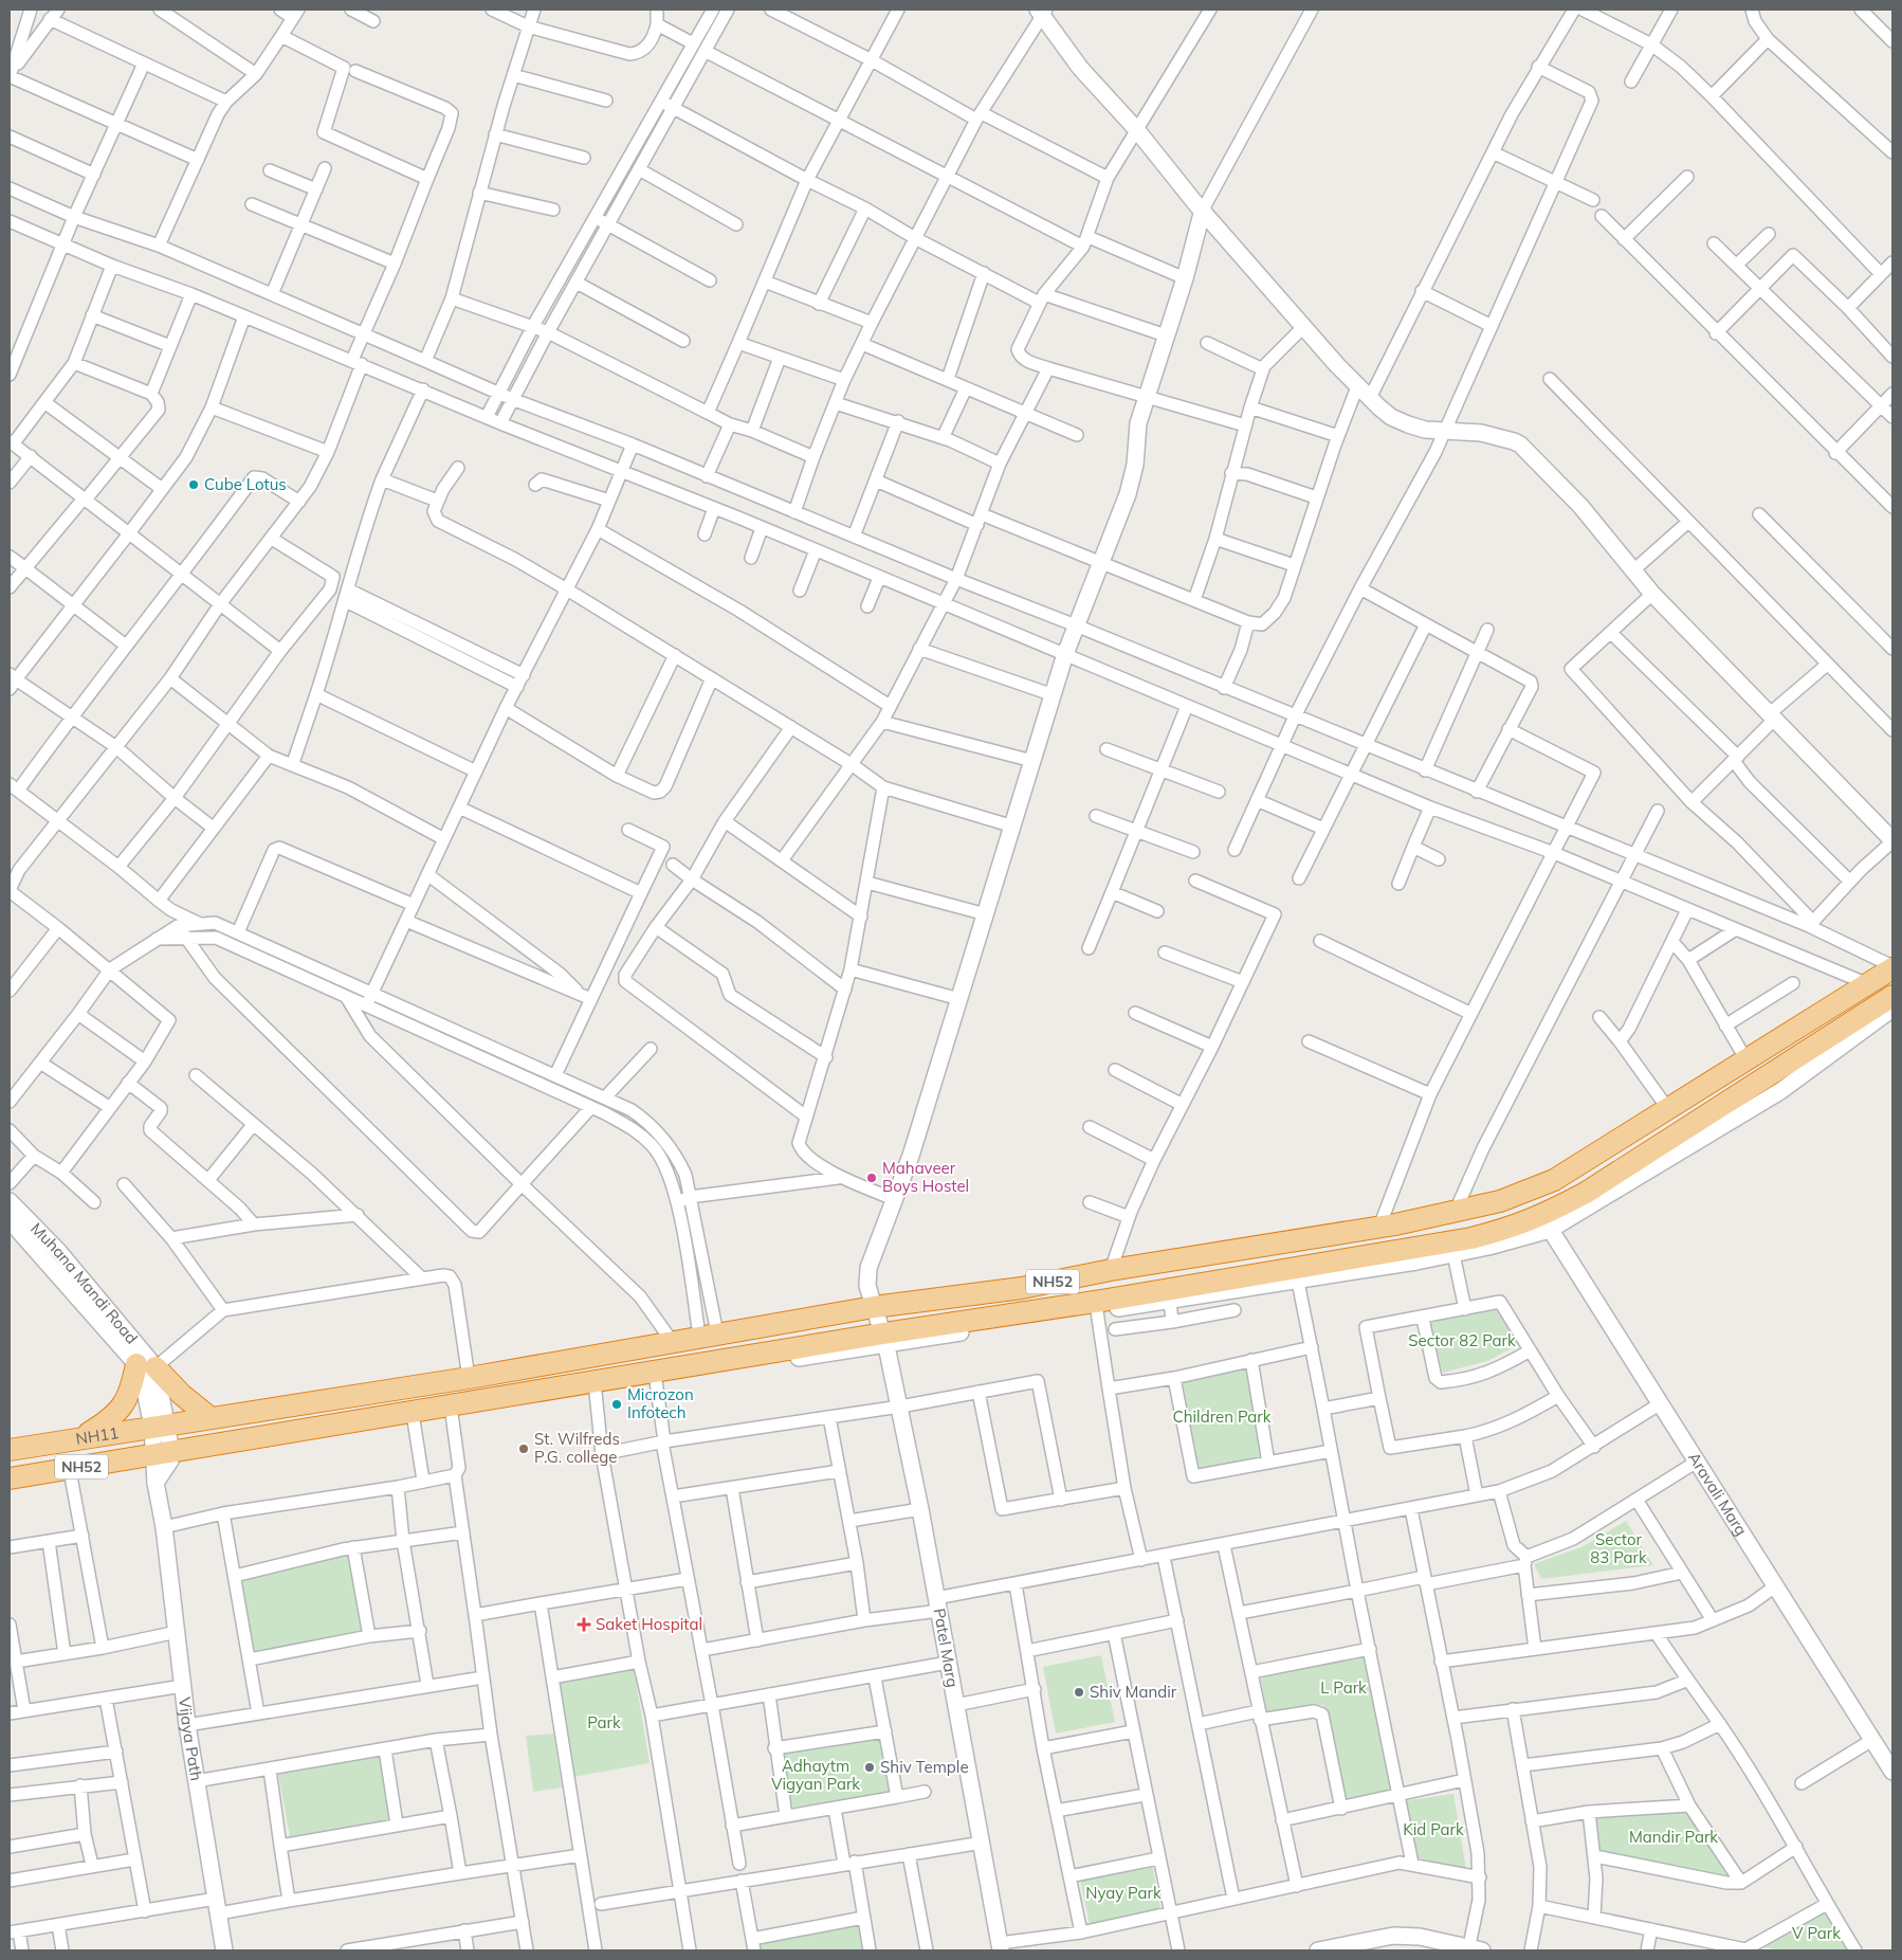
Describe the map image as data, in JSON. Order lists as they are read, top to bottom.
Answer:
{
  "streets": {
    "highway": ["NH52", "NH11"],
    "street": [
      "Muhana Mandi Road",
      "Aravali Marg",
      "Patel Marg",
      "Vijaya Path"
    ]
  },
  "crossings": [
    ["NH52", "NH11"],
    ["NH52", "Aravali Marg"],
    ["NH52", "Patel Marg"],
    ["NH52", "Vijaya Path"]
  ],
  "parks": [
    "Sector 82 Park",
    "Children Park",
    "Sector 83 Park",
    "L Park",
    "Park",
    "Adhaytm Vigyan Park",
    "Kid Park",
    "Mandir Park",
    "Nyay Park",
    "V Park"
  ],
  "places": {
    "other": [
      "Cube Lotus",
      "Mahaveer Boys Hostel",
      "Microzon Infotech",
      "St. Wilfreds P.G. college",
      "Shiv Mandir",
      "Shiv Temple"
    ],
    "health": ["Saket Hospital"]
  }
}
